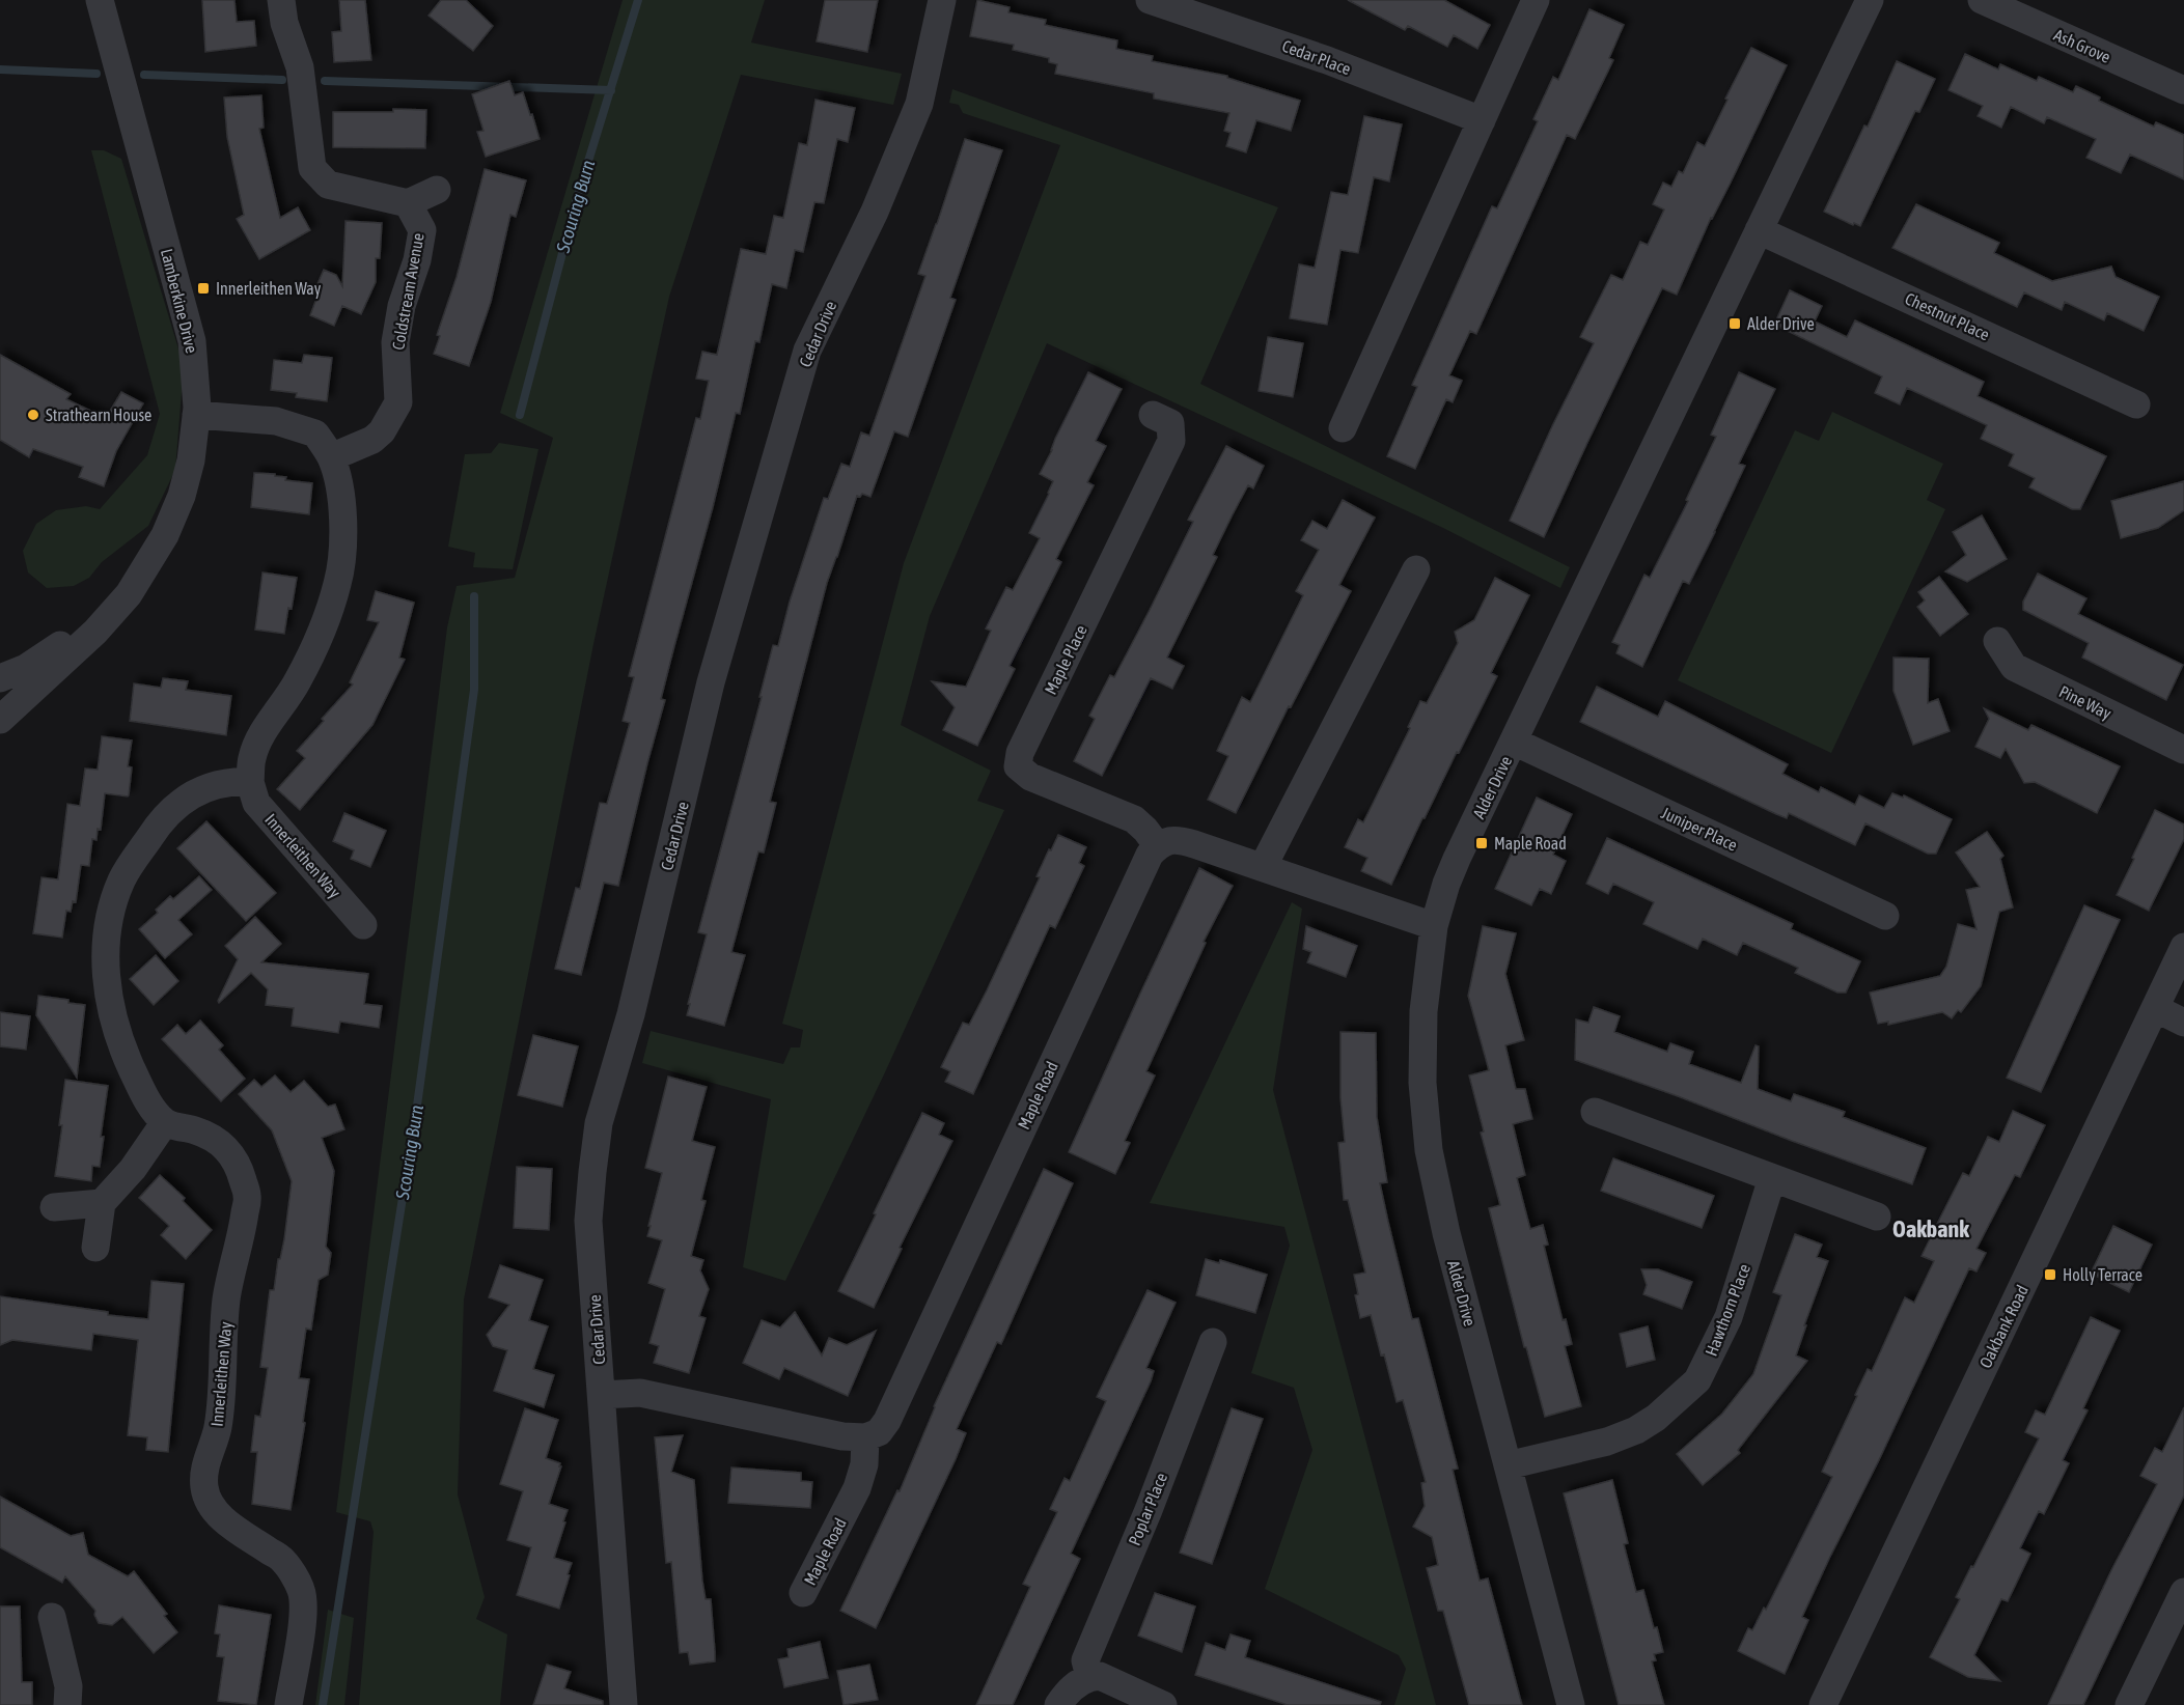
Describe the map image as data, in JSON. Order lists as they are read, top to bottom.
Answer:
{
  "streets": {
    "street": [
      "Ash Grove",
      "Cedar Place",
      "Coldstream Avenue",
      "Lamberkine Drive",
      "Chestnut Place",
      "Cedar Drive",
      "Maple Place",
      "Pine Way",
      "Alder Drive",
      "Juniper Place",
      "Innerleithen Way",
      "Maple Road",
      "Hawthorn Place",
      "Oakbank Road",
      "Poplar Place"
    ]
  },
  "crossings": [
    ["Chestnut Place", "Alder Drive"],
    ["Maple Place", "Maple Road"],
    ["Alder Drive", "Juniper Place"],
    ["Alder Drive", "Hawthorn Place"]
  ],
  "districts": ["Oakbank"],
  "water": ["Scouring Burn"],
  "places": {
    "transit": [
      "Innerleithen Way",
      "Alder Drive",
      "Maple Road",
      "Holly Terrace"
    ],
    "other": ["Strathearn House"]
  }
}
